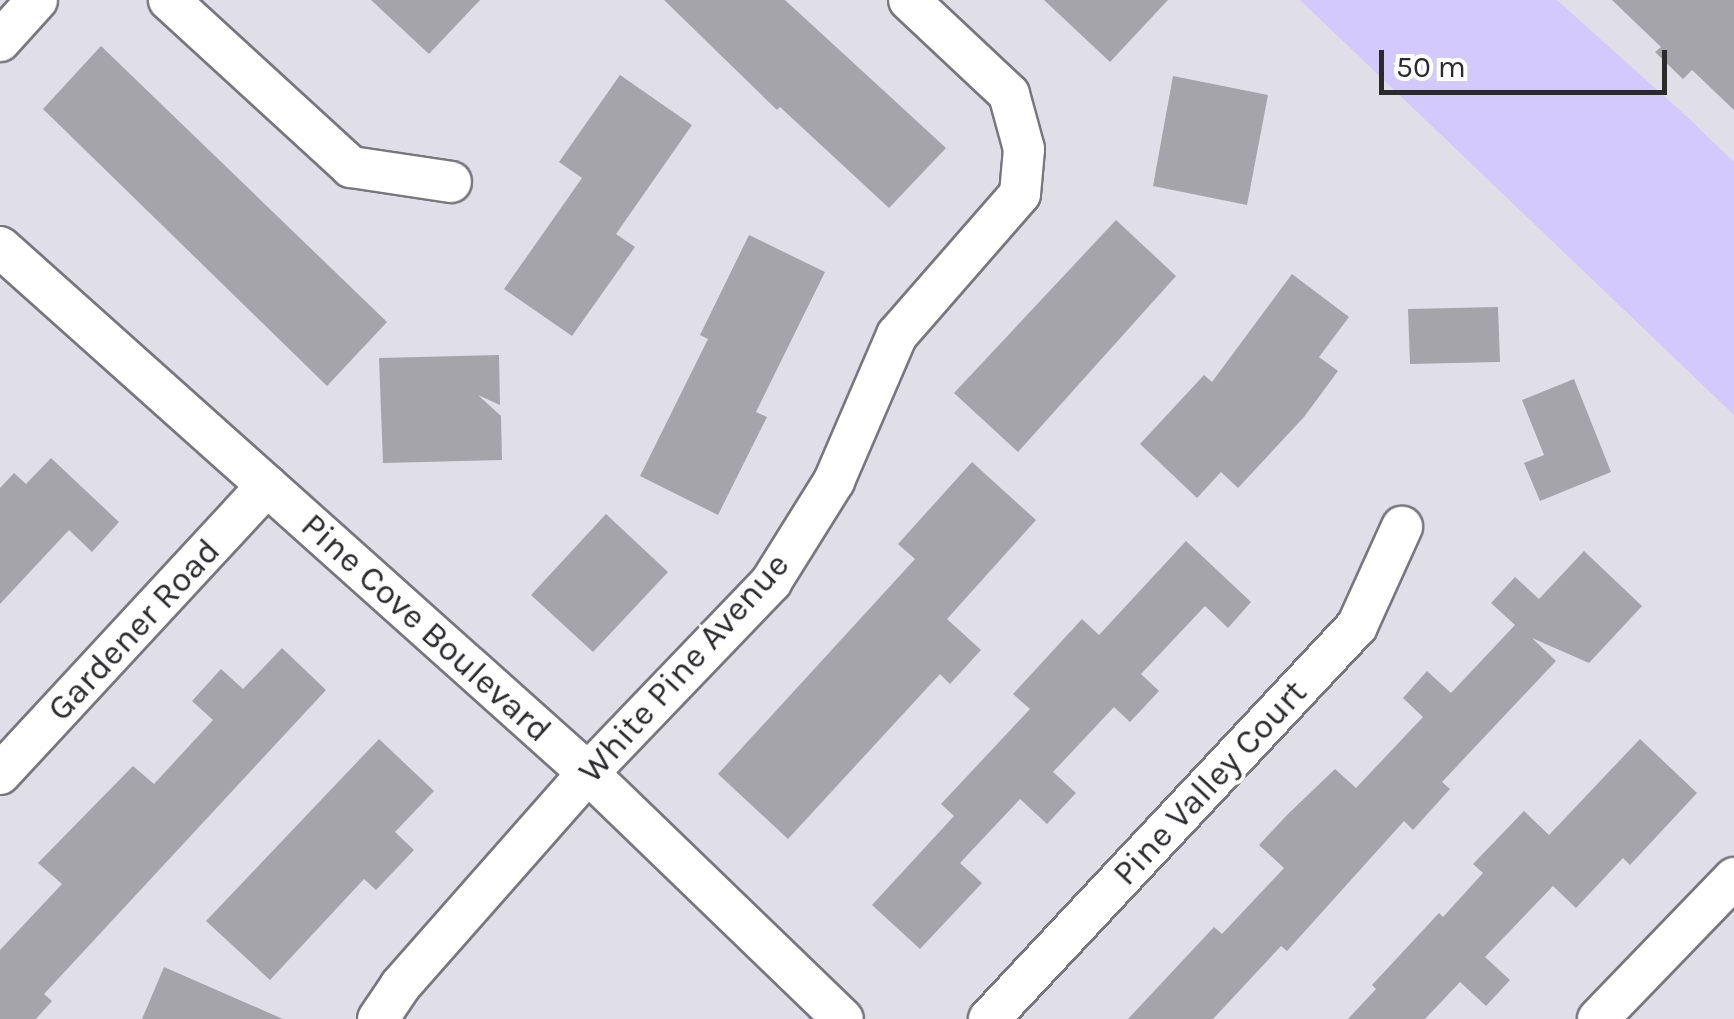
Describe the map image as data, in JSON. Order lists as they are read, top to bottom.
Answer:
{
  "streets": {
    "street": [
      "Pine Cove Boulevard",
      "Gardener Road",
      "White Pine Avenue",
      "Pine Valley Court"
    ]
  },
  "crossings": [
    ["Pine Cove Boulevard", "Gardener Road"],
    ["Pine Cove Boulevard", "White Pine Avenue"]
  ],
  "scale_bar": "50 m"
}
